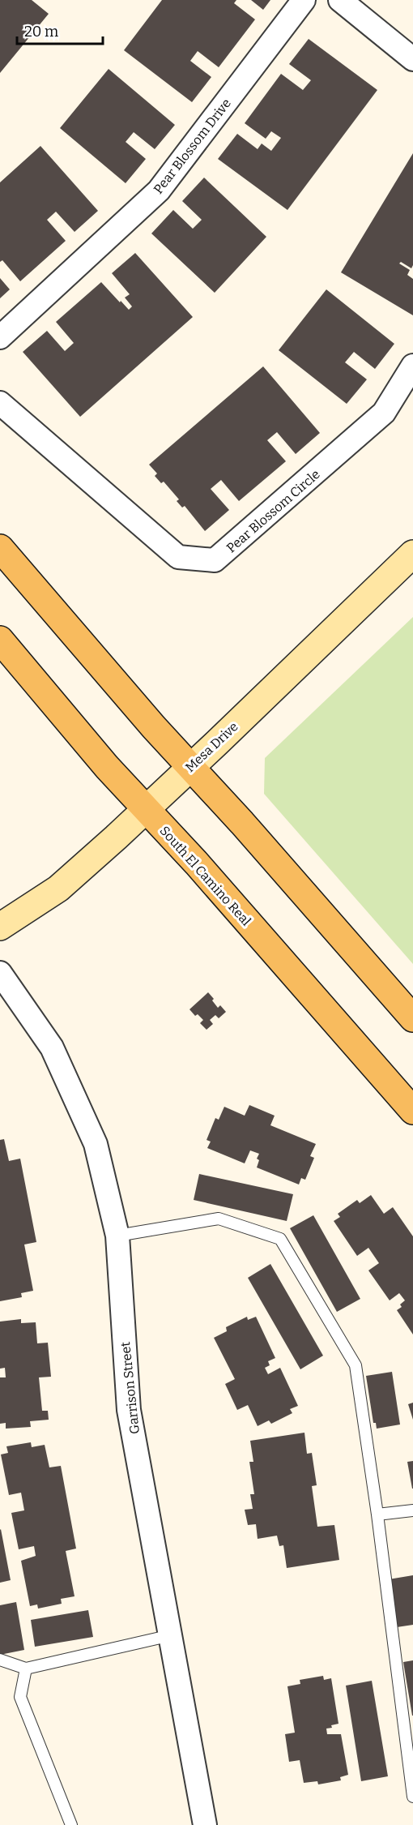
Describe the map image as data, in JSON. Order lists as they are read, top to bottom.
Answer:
{
  "streets": {
    "main road": ["Mesa Drive", "South El Camino Real"],
    "street": ["Pear Blossom Drive", "Pear Blossom Circle", "Garrison Street"]
  },
  "crossings": [
    ["Mesa Drive", "South El Camino Real"]
  ],
  "scale_bar": "20 m"
}
